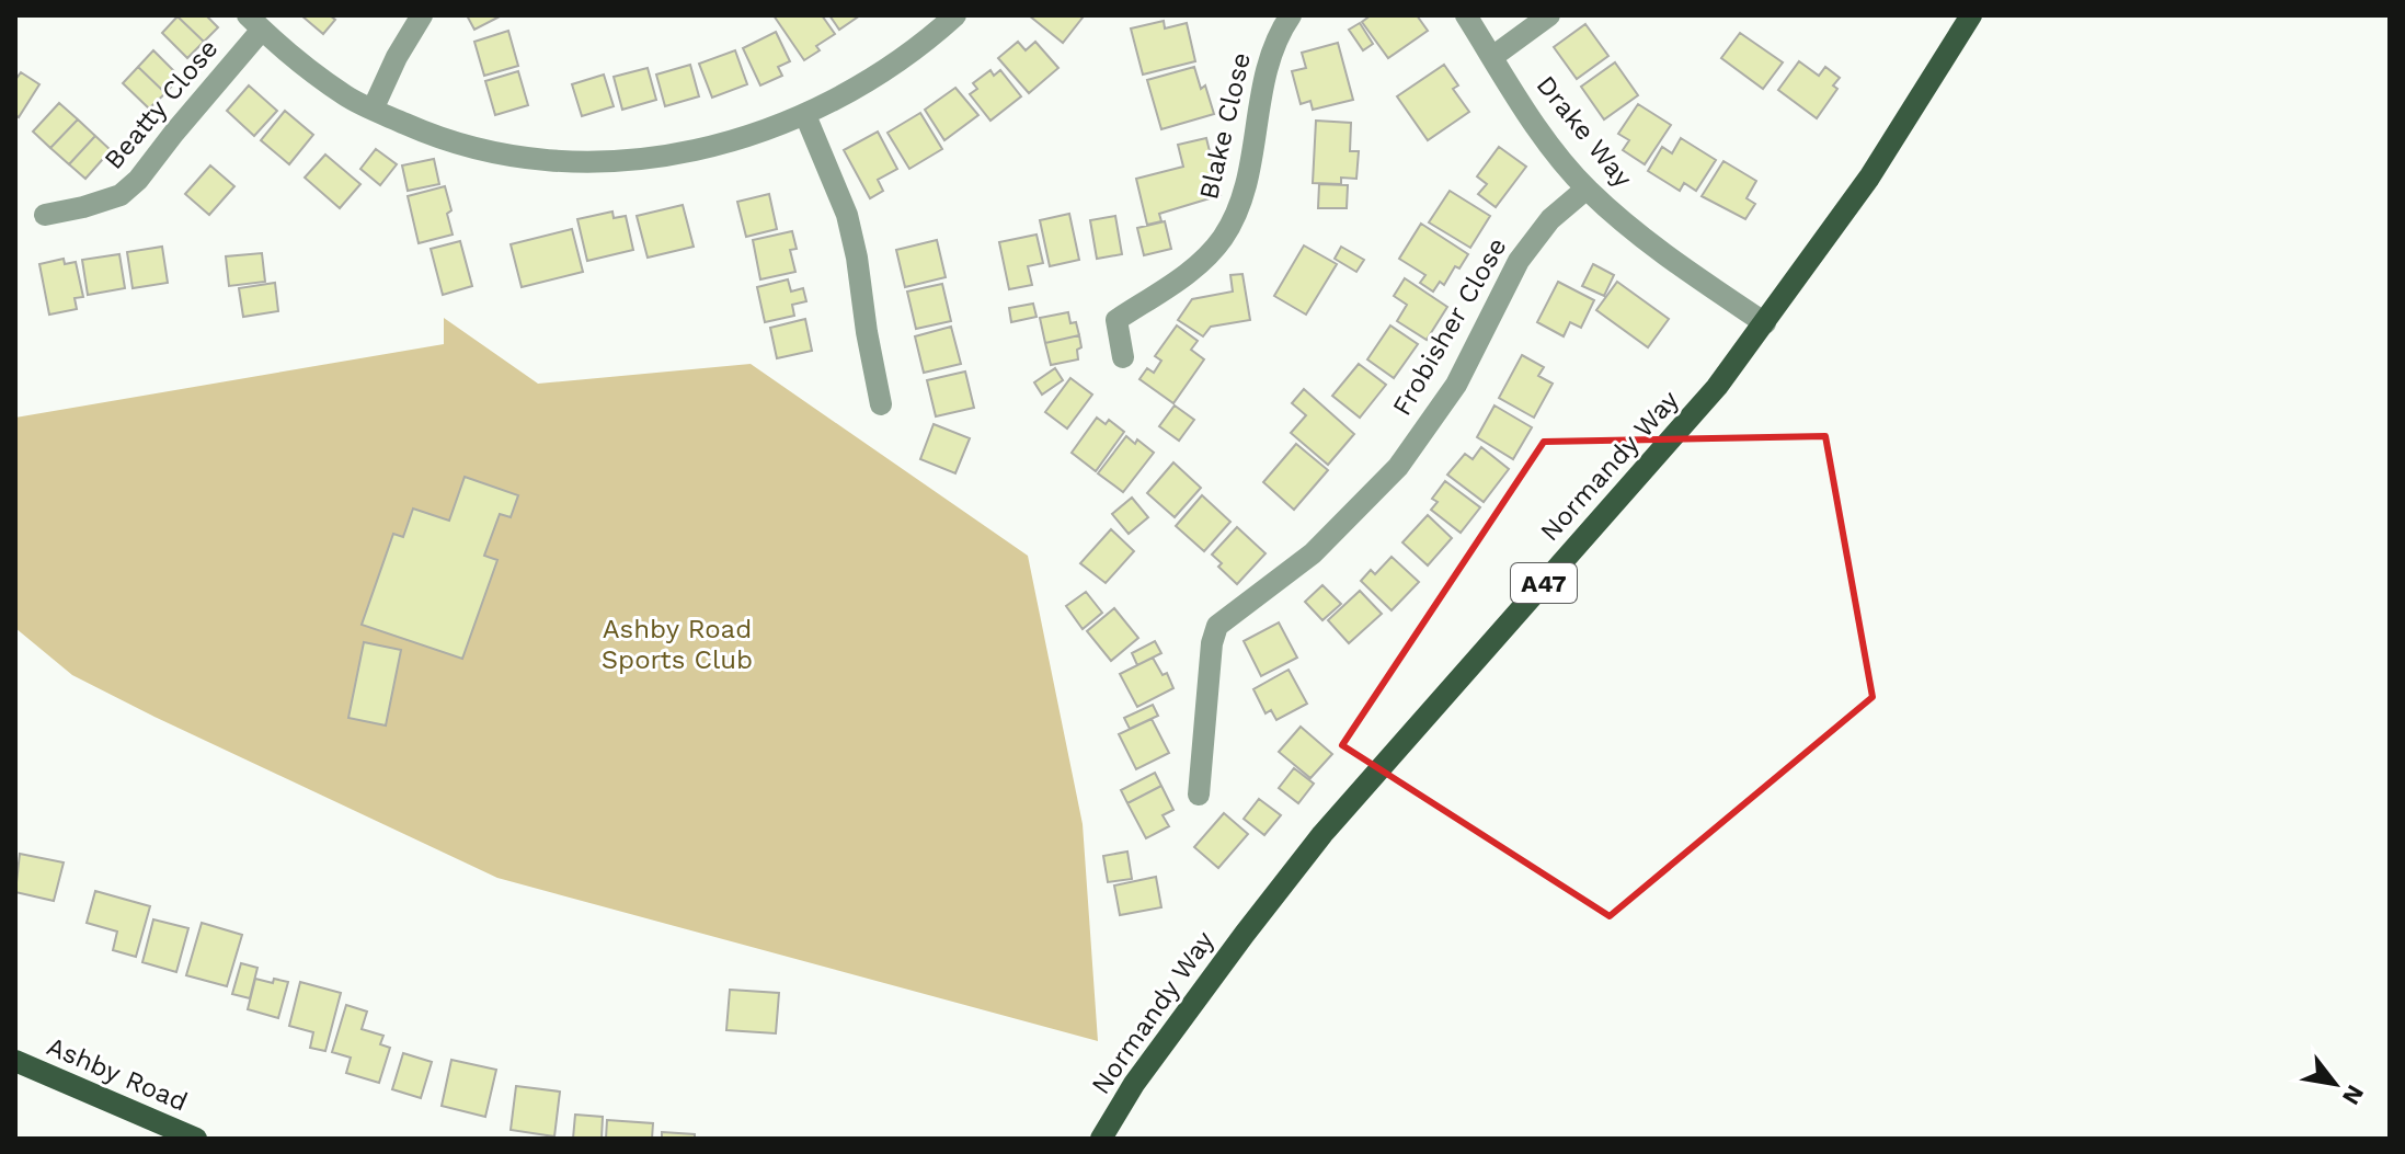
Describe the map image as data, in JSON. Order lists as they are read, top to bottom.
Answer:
{
  "streets": {
    "main road": ["Normandy Way", "A47", "Ashby Road"],
    "street": [
      "Beatty Close",
      "Blake Close",
      "Drake Way",
      "Frobisher Close"
    ]
  },
  "crossings": [
    ["Drake Way", "Frobisher Close"],
    ["Drake Way", "Normandy Way"]
  ],
  "parks": ["Ashby Road Sports Club"],
  "north": "bottom right"
}
